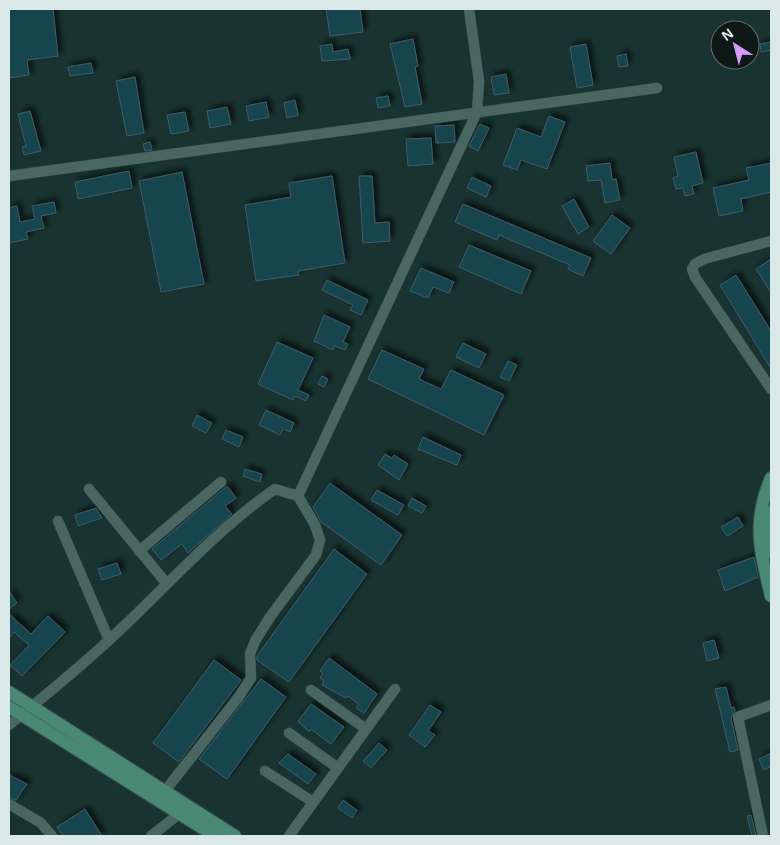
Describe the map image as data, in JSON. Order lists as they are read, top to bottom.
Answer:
{
  "north": "top left"
}
